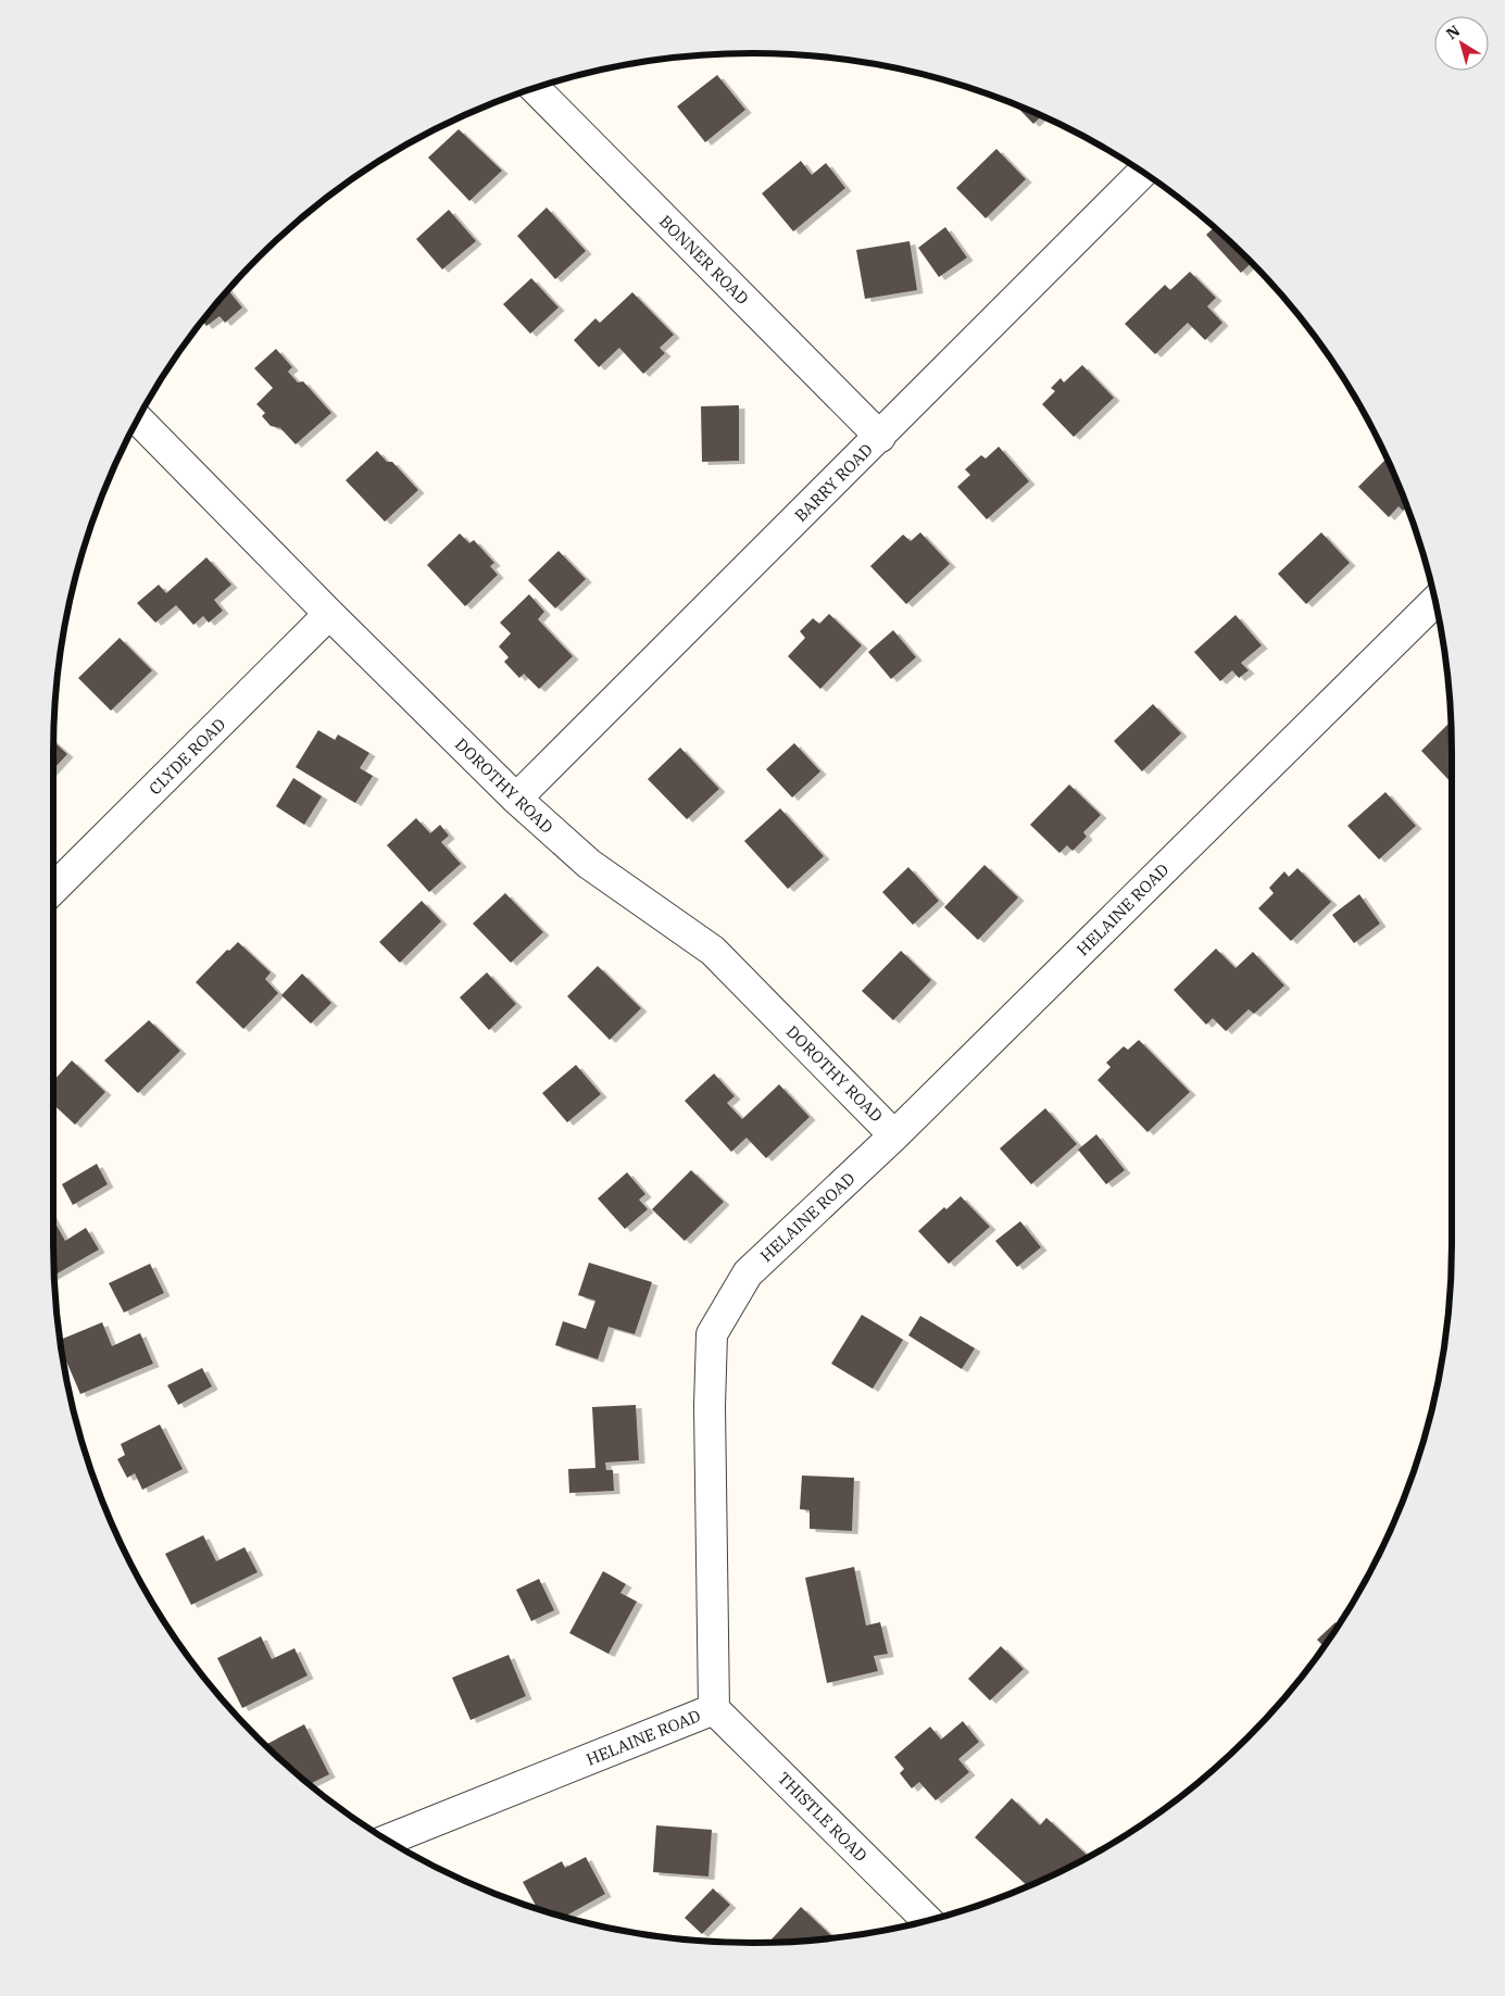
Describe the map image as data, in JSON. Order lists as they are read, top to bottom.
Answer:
{
  "streets": {
    "street": [
      "BONNER ROAD",
      "BARRY ROAD",
      "CLYDE ROAD",
      "DOROTHY ROAD",
      "HELAINE ROAD",
      "THISTLE ROAD"
    ]
  },
  "crossings": [
    ["BONNER ROAD", "BARRY ROAD"],
    ["BARRY ROAD", "DOROTHY ROAD"],
    ["CLYDE ROAD", "DOROTHY ROAD"],
    ["DOROTHY ROAD", "HELAINE ROAD"],
    ["HELAINE ROAD", "THISTLE ROAD"]
  ],
  "north": "top left"
}
